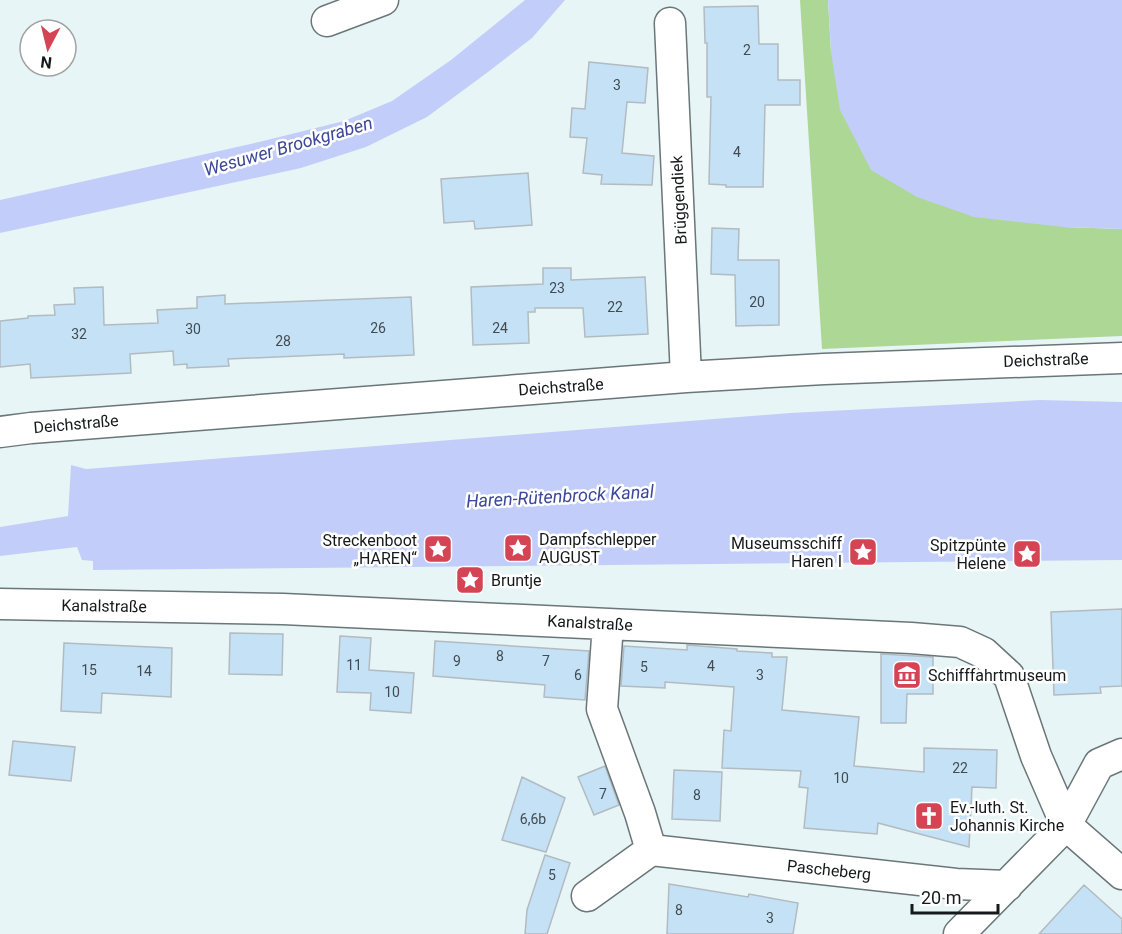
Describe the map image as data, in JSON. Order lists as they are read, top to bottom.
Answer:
{
  "streets": {
    "street": [
      "Brüggendiek",
      "Deichstraße",
      "Kanalstraße",
      "Pascheberg"
    ]
  },
  "crossings": [
    ["Brüggendiek", "Deichstraße"]
  ],
  "water": ["Wesuwer Brookgraben", "Haren-Rütenbrock Kanal"],
  "places": {
    "place": [
      "Dampfschlepper AUGUST",
      "Streckenboot „HAREN“",
      "Museumsschiff Haren I",
      "Spitzpünte Helene",
      "Bruntje"
    ],
    "museum": ["Schifffahrtmuseum"],
    "church": ["Ev.-luth. St. Johannis Kirche"]
  },
  "house_numbers": [
    "2",
    "3",
    "4",
    "23",
    "20",
    "22",
    "26",
    "24",
    "30",
    "32",
    "28",
    "8",
    "9",
    "7",
    "11",
    "4",
    "5",
    "15",
    "14",
    "6",
    "3",
    "10",
    "22",
    "10",
    "7",
    "8",
    "6,6b",
    "5",
    "8",
    "3"
  ],
  "scale_bar": "20 m",
  "north": "bottom"
}
